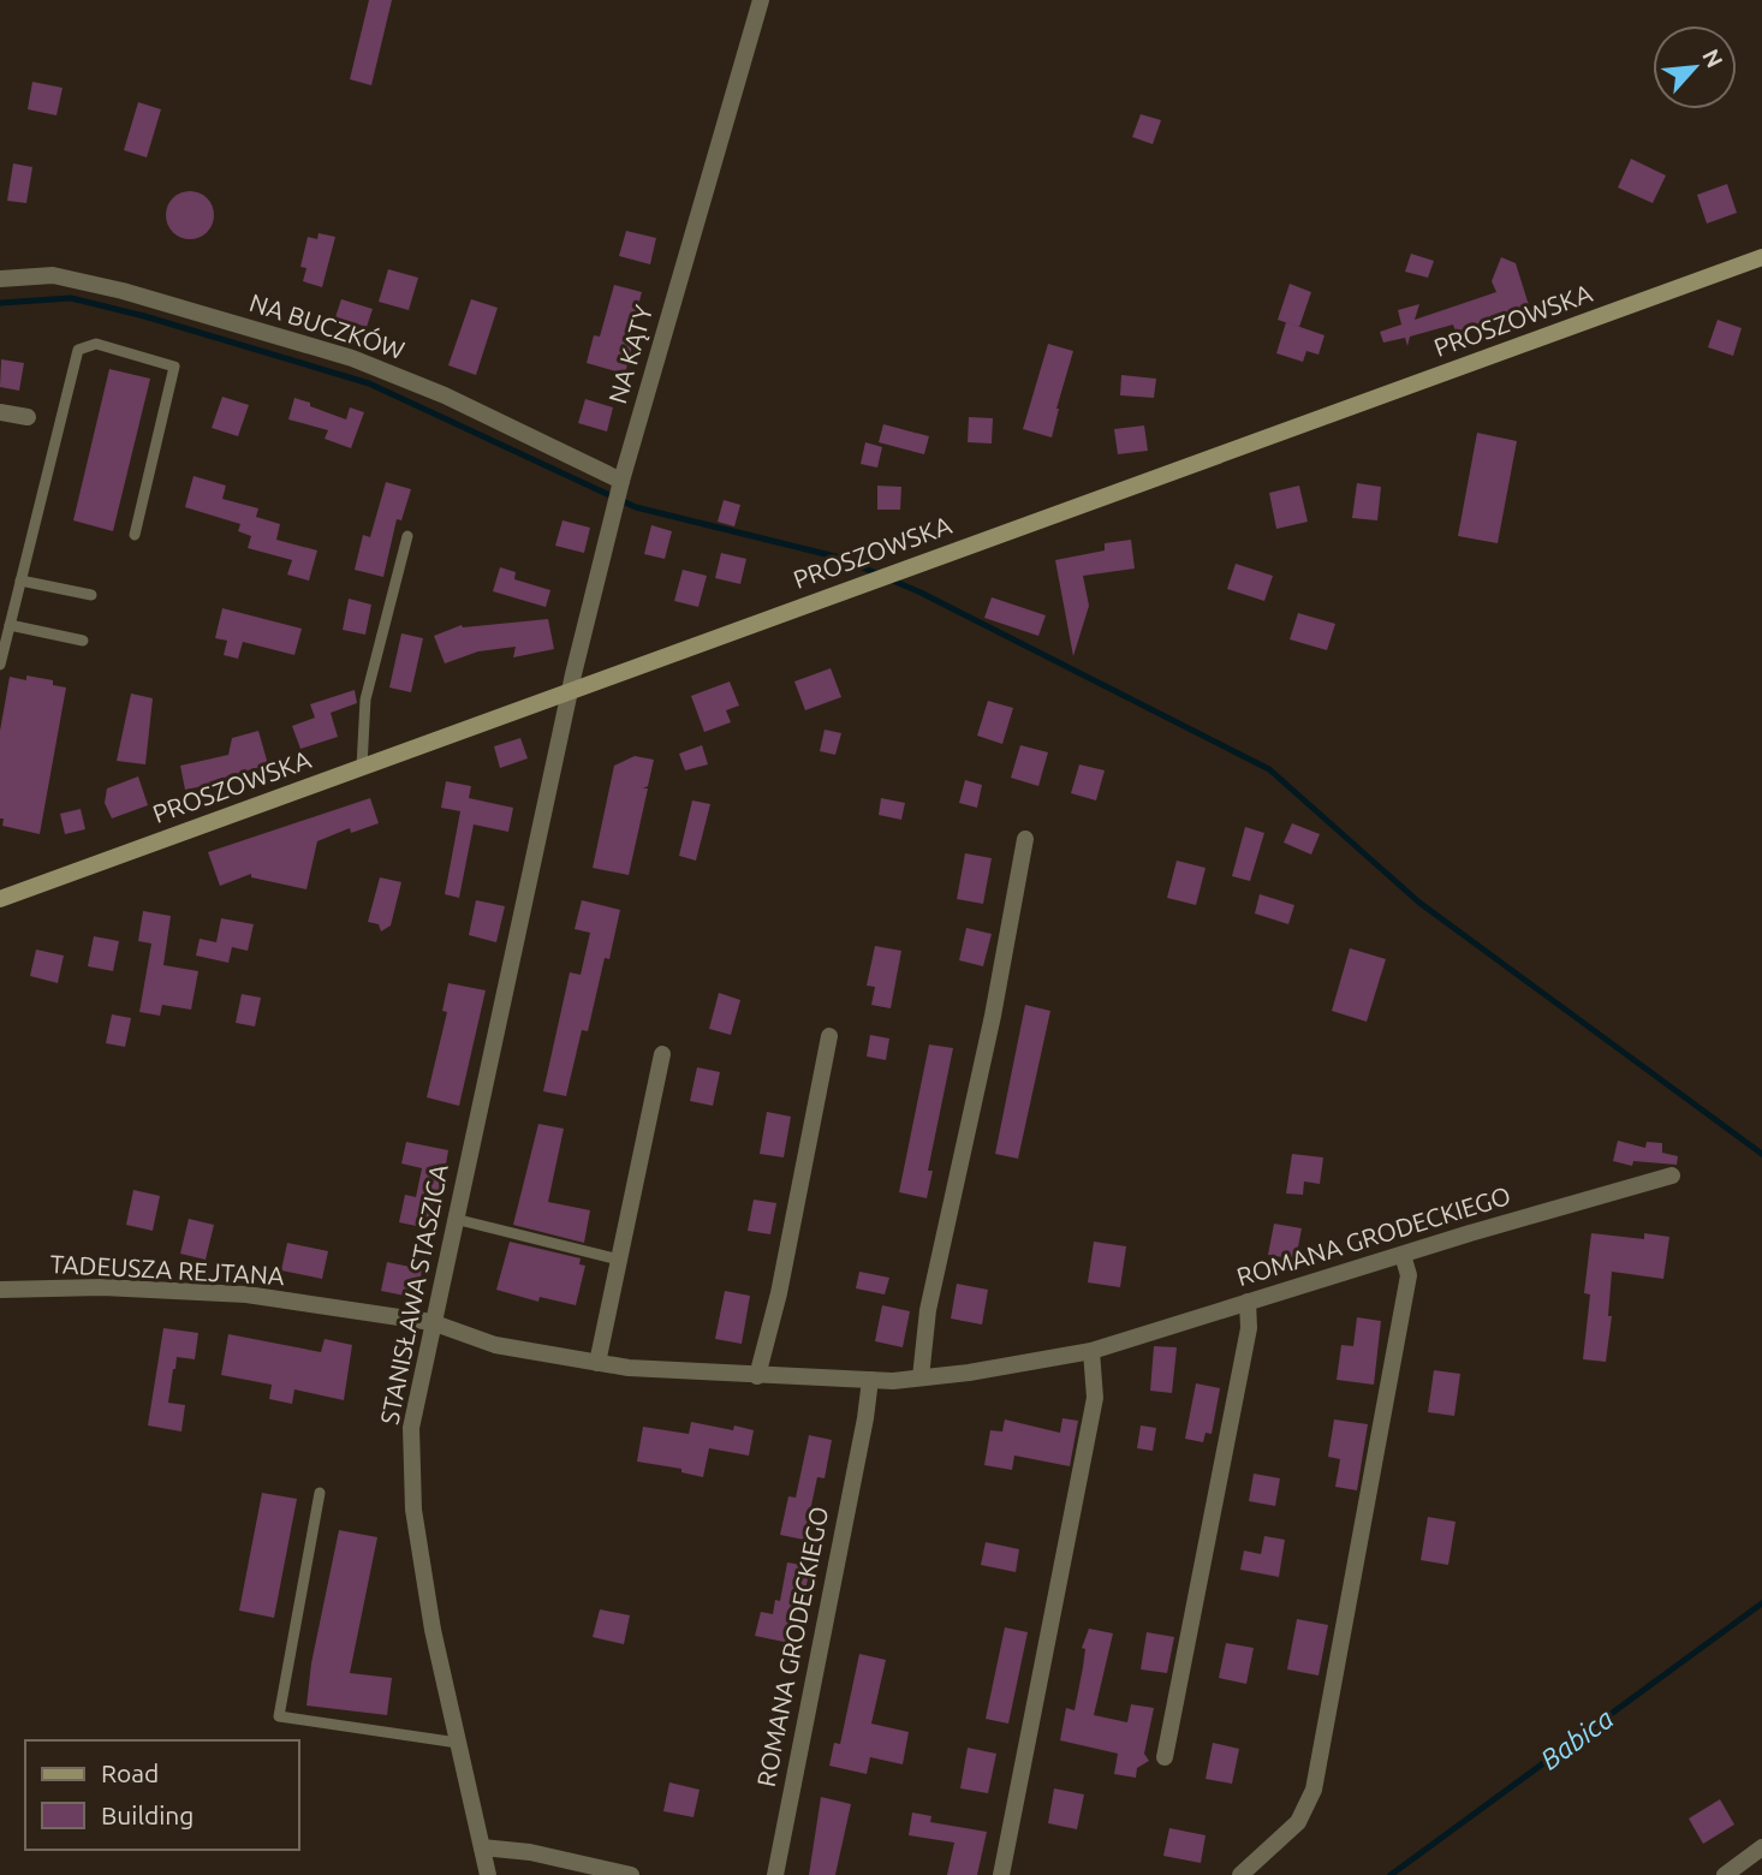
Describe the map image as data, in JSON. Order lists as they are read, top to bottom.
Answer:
{
  "streets": {
    "main road": ["PROSZOWSKA"],
    "street": [
      "NA BUCZKÓW",
      "NA KĄTY",
      "ROMANA GRODECKIEGO",
      "TADEUSZA REJTANA",
      "STANISŁAWA STASZICA"
    ]
  },
  "crossings": [
    ["PROSZOWSKA", "NA KĄTY"],
    ["NA BUCZKÓW", "NA KĄTY"],
    ["NA KĄTY", "STANISŁAWA STASZICA"],
    ["ROMANA GRODECKIEGO", "TADEUSZA REJTANA"],
    ["ROMANA GRODECKIEGO", "STANISŁAWA STASZICA"],
    ["TADEUSZA REJTANA", "STANISŁAWA STASZICA"]
  ],
  "water": ["Babica"],
  "legend": ["Road", "Building"],
  "north": "top right"
}
